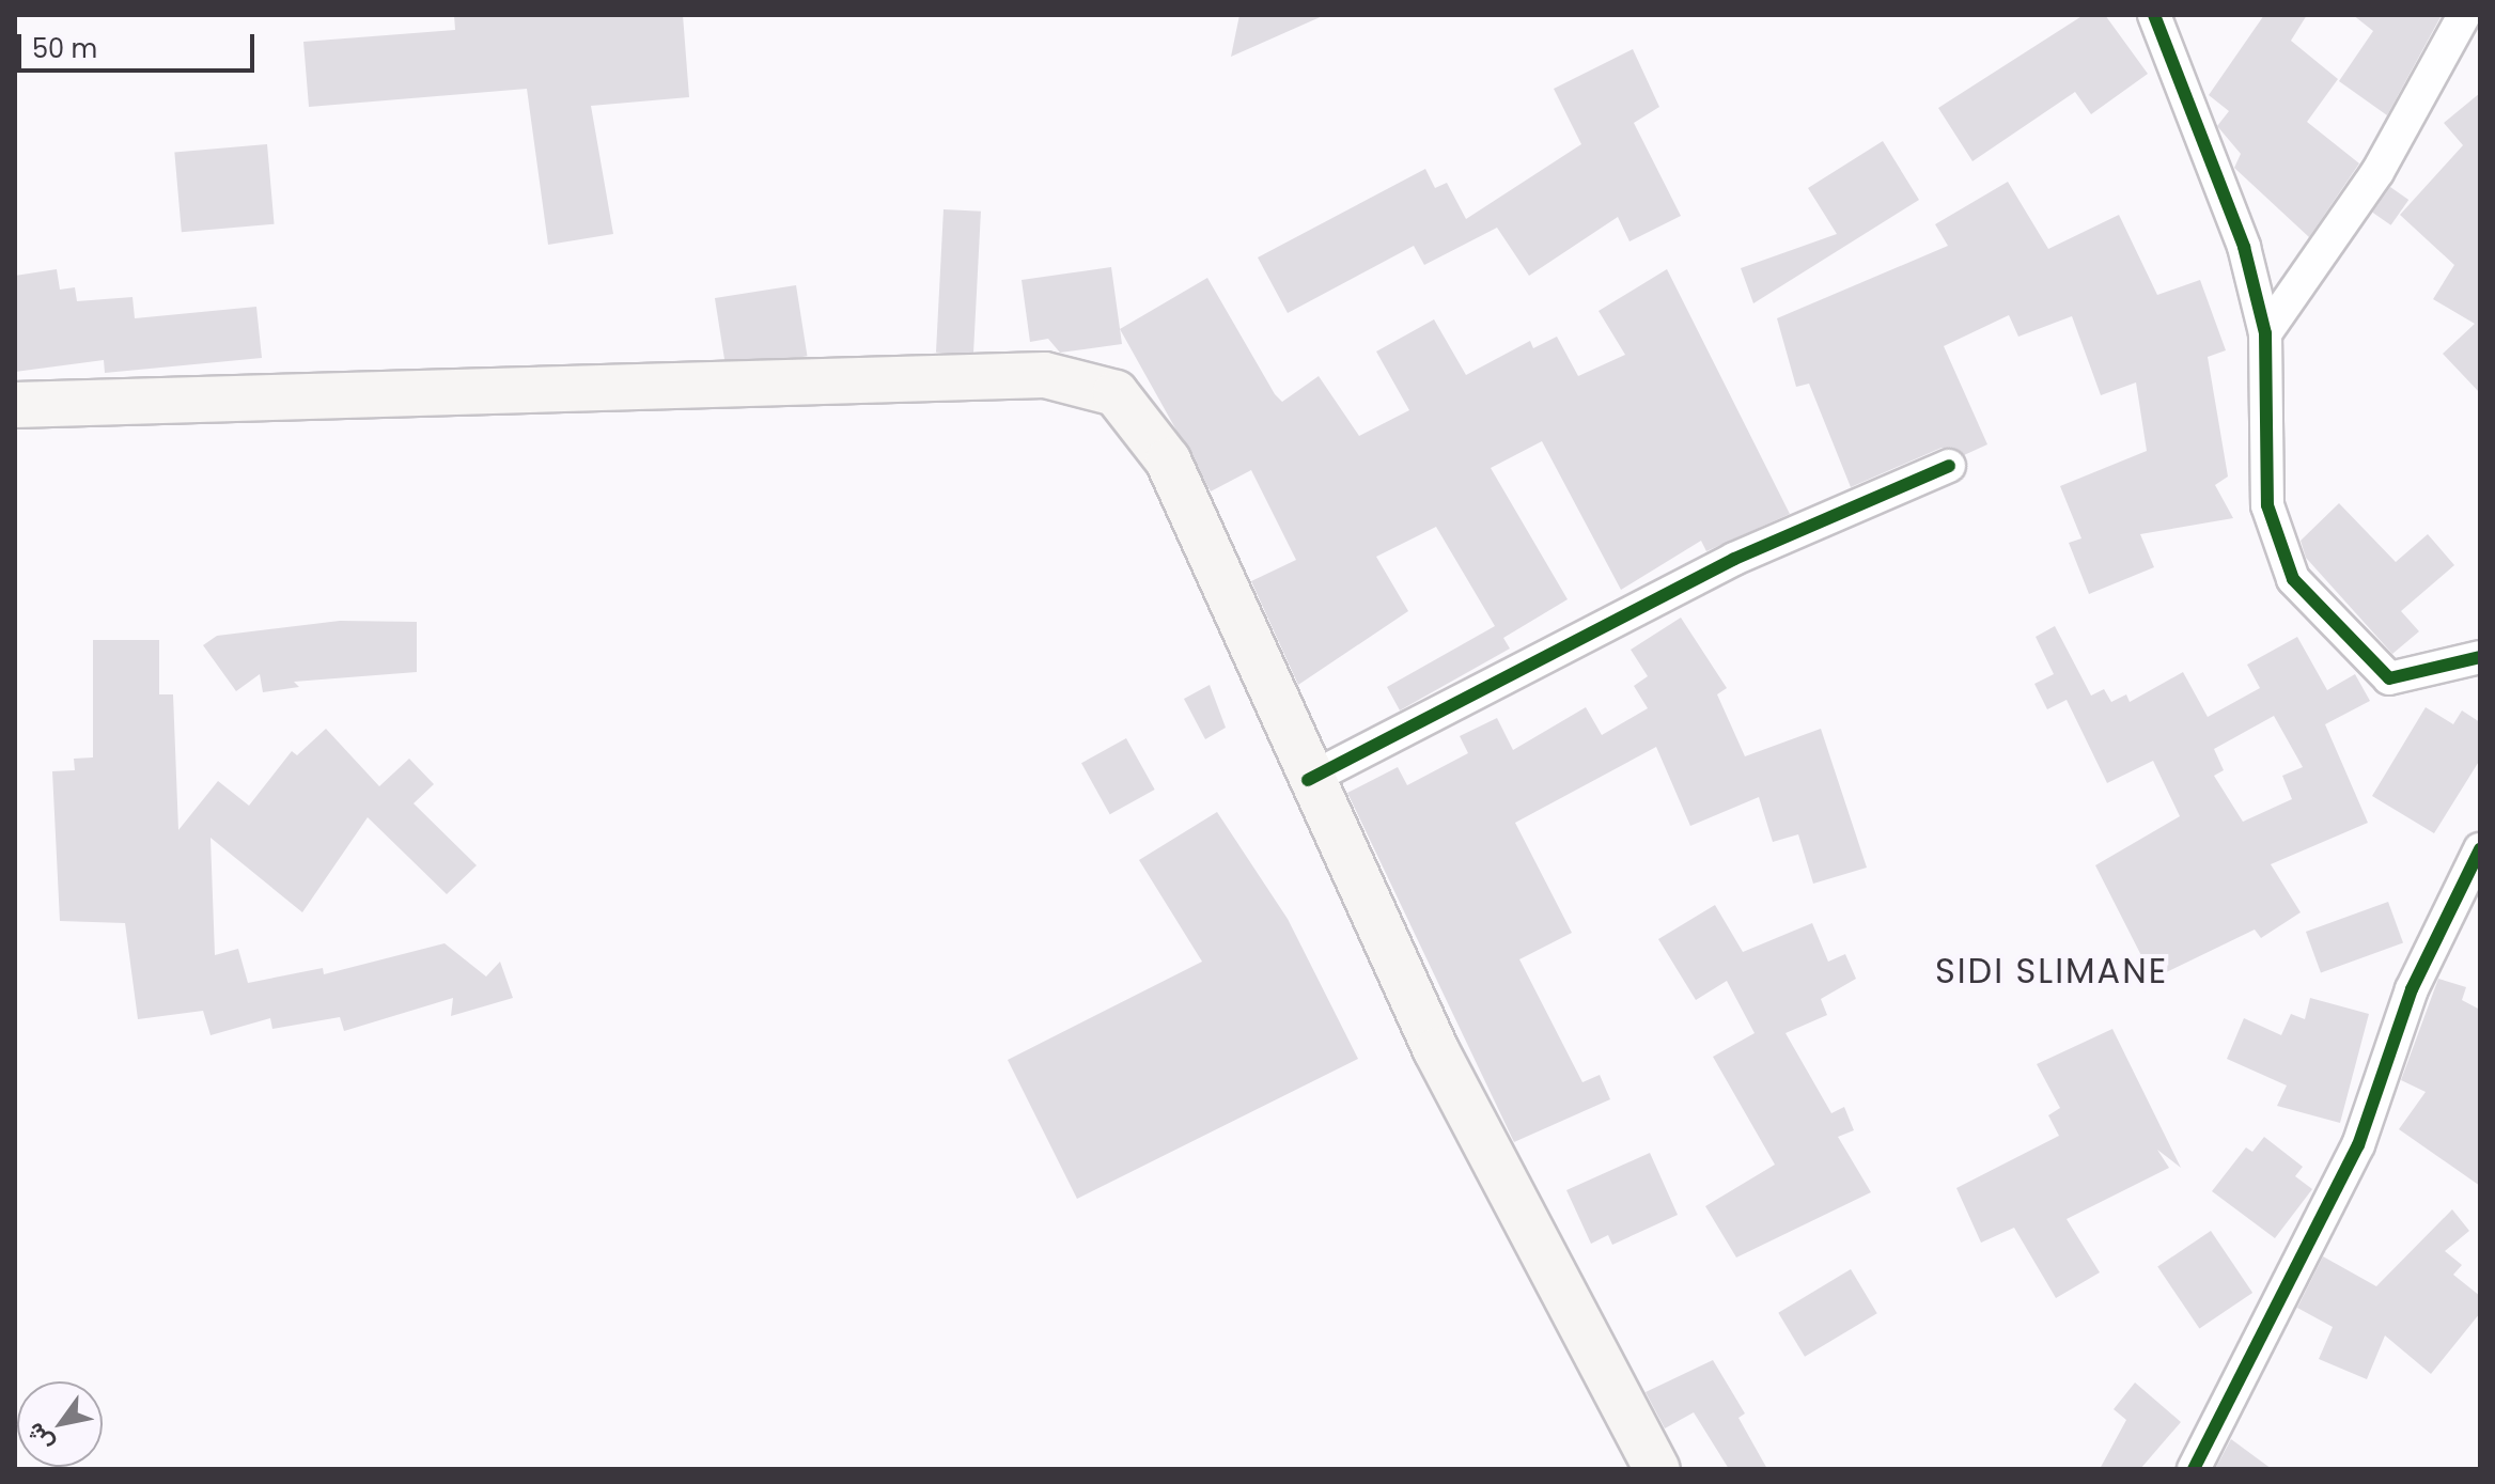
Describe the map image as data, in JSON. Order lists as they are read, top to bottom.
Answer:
{
  "districts": ["SIDI SLIMANE"],
  "scale_bar": "50 m",
  "north": "bottom left"
}
